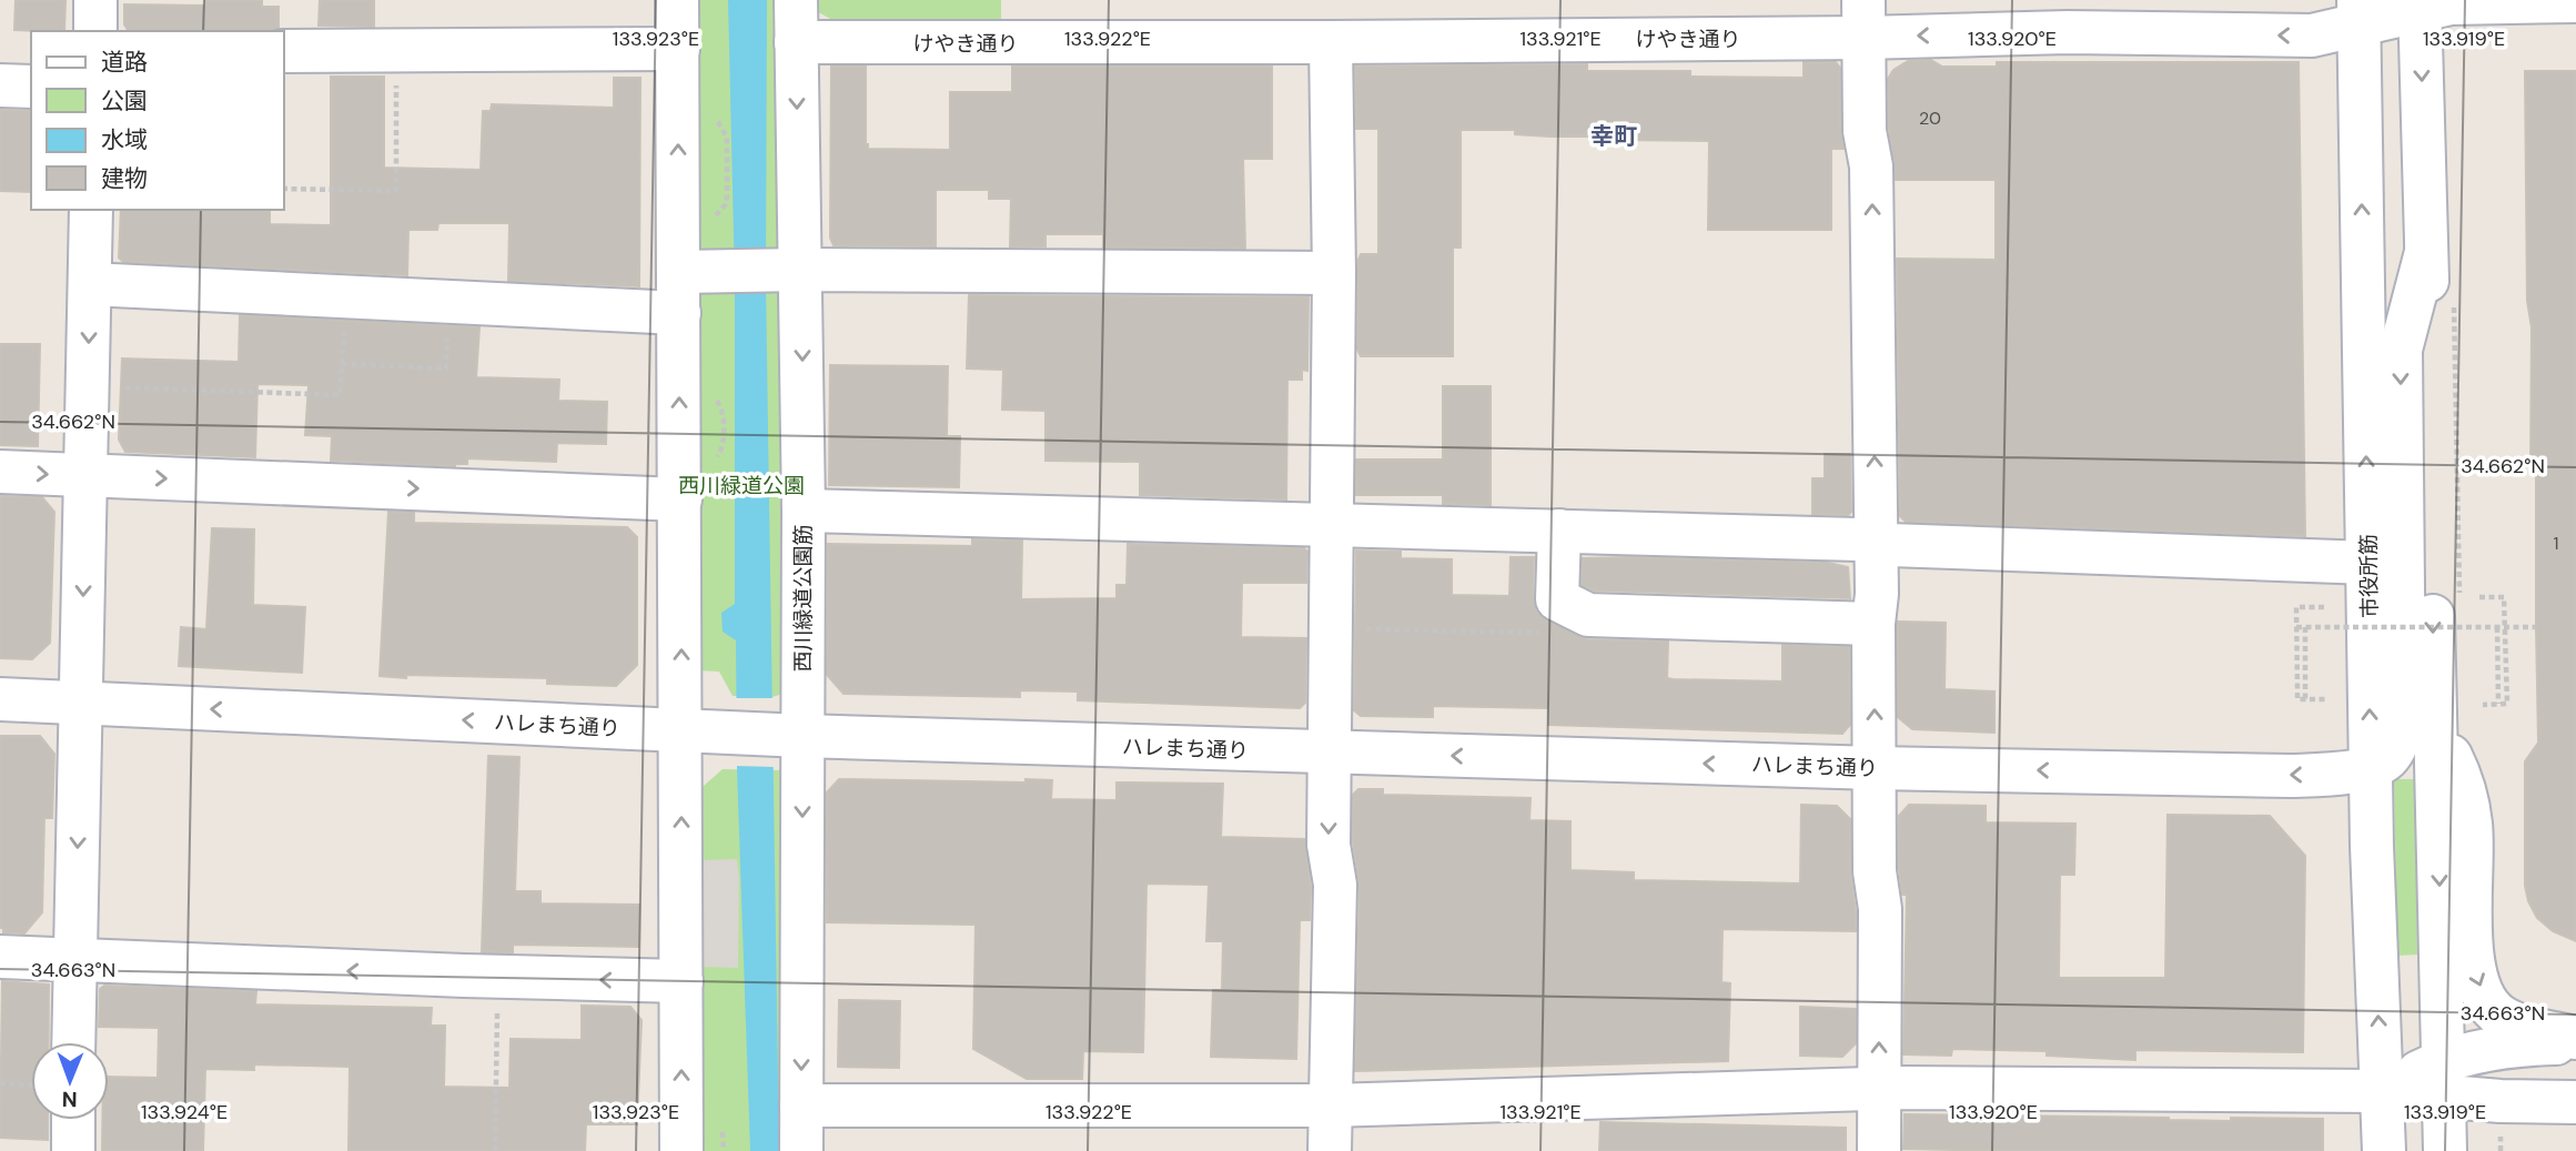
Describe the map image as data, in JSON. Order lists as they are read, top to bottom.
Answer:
{
  "streets": {
    "street": [
      "けやき通り",
      "市役所筋",
      "西川緑道公園筋",
      "ハレまち通り"
    ]
  },
  "crossings": [
    ["けやき通り", "市役所筋"],
    ["けやき通り", "西川緑道公園筋"],
    ["市役所筋", "ハレまち通り"],
    ["西川緑道公園筋", "ハレまち通り"]
  ],
  "districts": ["幸町"],
  "parks": ["西川緑道公園"],
  "house_numbers": ["20", "1"],
  "legend": [
    "道路",
    "公園",
    "水域",
    "建物"
  ],
  "north": "bottom",
  "coordinates": [
    "133.923°E",
    "133.922°E",
    "133.921°E",
    "133.920°E",
    "133.919°E",
    "34.662°N",
    "34.663°N",
    "133.924°E"
  ]
}
